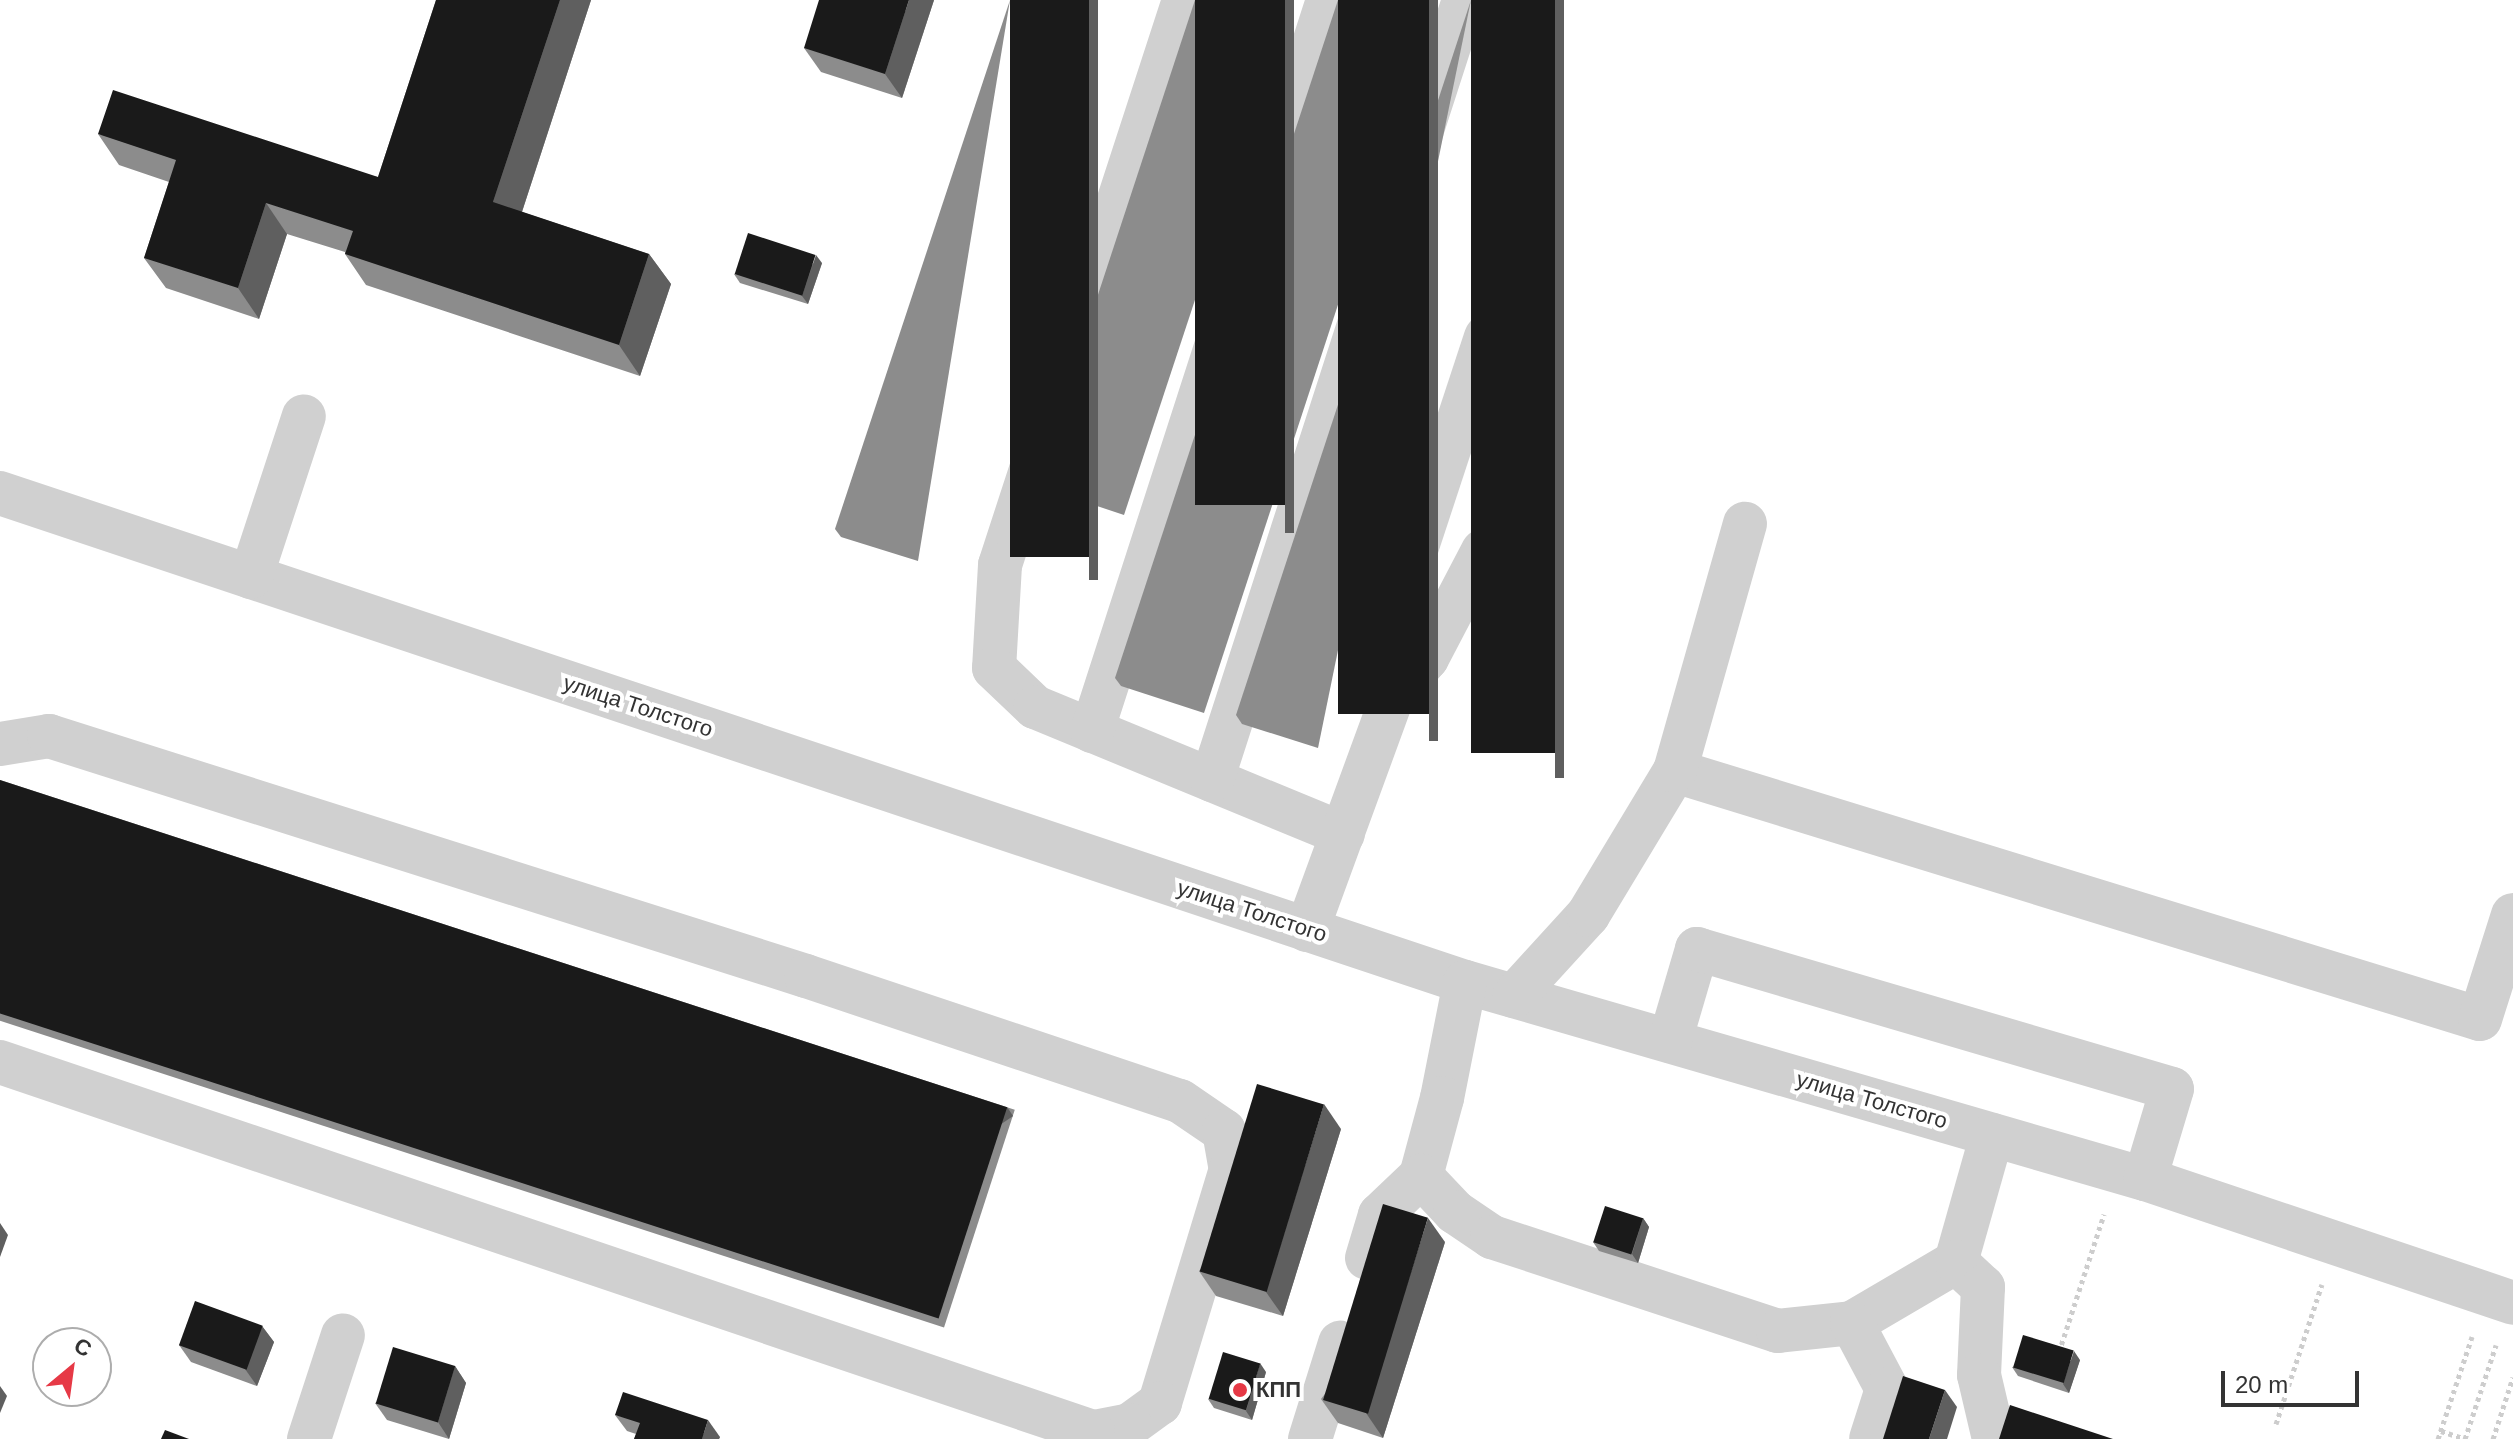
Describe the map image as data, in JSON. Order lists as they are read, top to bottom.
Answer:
{
  "streets": {
    "street": ["улица Толстого"]
  },
  "places": ["КПП"],
  "scale_bar": "20 m",
  "north": "top right"
}
